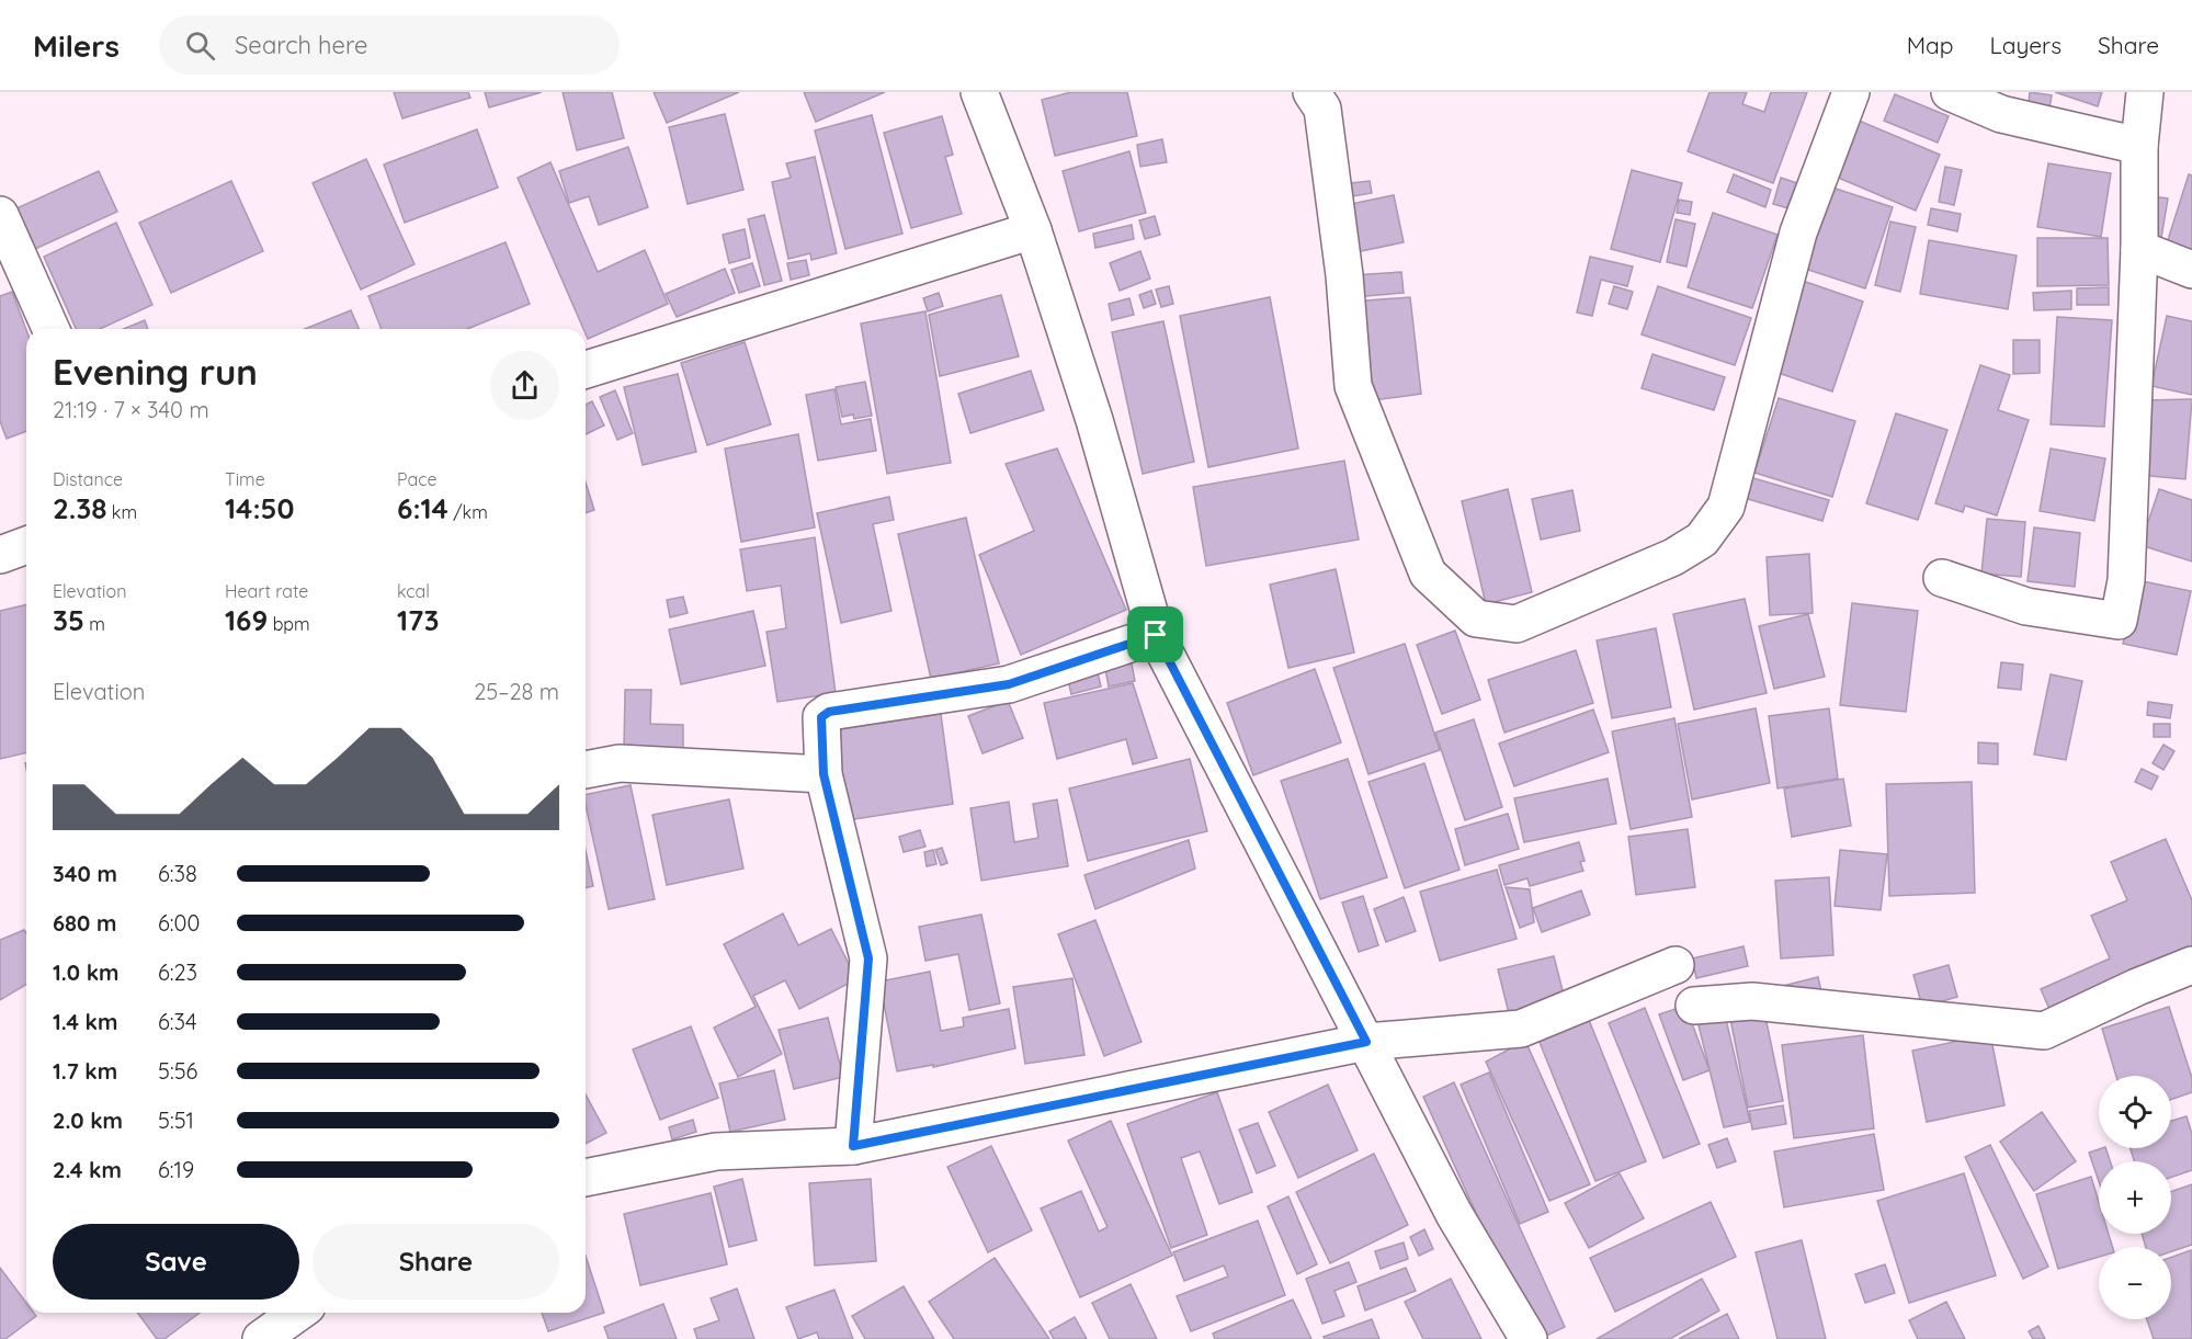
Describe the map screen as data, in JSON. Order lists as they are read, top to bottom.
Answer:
{
  "page": {
    "header": "Milers",
    "search": "Search here",
    "nav": ["Map", "Layers", "Share"],
    "heading": ["Evening run", "21:19 · 7 × 340 m"],
    "stats": [
      ["Distance", "2.38 km"],
      ["Time", "14:50"],
      ["Pace", "6:14 /km"],
      ["Elevation", "35 m"],
      ["Heart rate", "169 bpm"],
      ["kcal", "173"]
    ],
    "chart": ["Elevation", "25–28 m"],
    "list": [
      {
        "name": "340 m",
        "note": "6:38"
      },
      {
        "name": "680 m",
        "note": "6:00"
      },
      {
        "name": "1.0 km",
        "note": "6:23"
      },
      {
        "name": "1.4 km",
        "note": "6:34"
      },
      {
        "name": "1.7 km",
        "note": "5:56"
      },
      {
        "name": "2.0 km",
        "note": "5:51"
      },
      {
        "name": "2.4 km",
        "note": "6:19"
      }
    ],
    "map_buttons": ["+", "−"],
    "buttons": ["Save", "Share"]
  }
}
